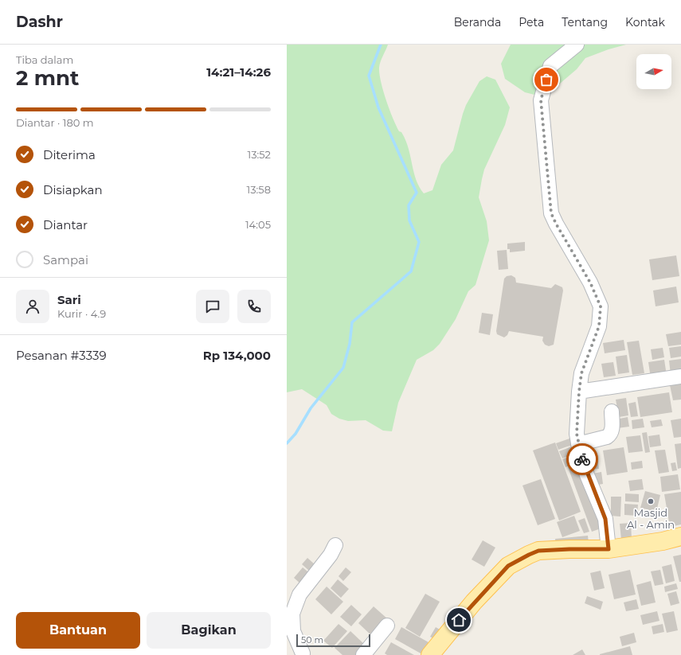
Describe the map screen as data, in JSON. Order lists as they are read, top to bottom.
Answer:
{
  "places": ["Masjid Al - Amin"],
  "scale_bar": "50 m",
  "north": "right",
  "page": {
    "header": "Dashr",
    "nav": [
      "Beranda",
      "Peta",
      "Tentang",
      "Kontak"
    ],
    "heading": ["2 mnt", "Tiba dalam", "14:21–14:26"],
    "panel": [
      "Sari",
      "Kurir · 4.9",
      "Pesanan #3339",
      "Rp 134,000"
    ],
    "bar": "Diantar · 180 m",
    "list": [
      ["Diterima", "13:52"],
      ["Disiapkan", "13:58"],
      ["Diantar", "14:05"],
      "Sampai"
    ],
    "buttons": ["Bantuan", "Bagikan"],
    "scale": "50 m"
  }
}
